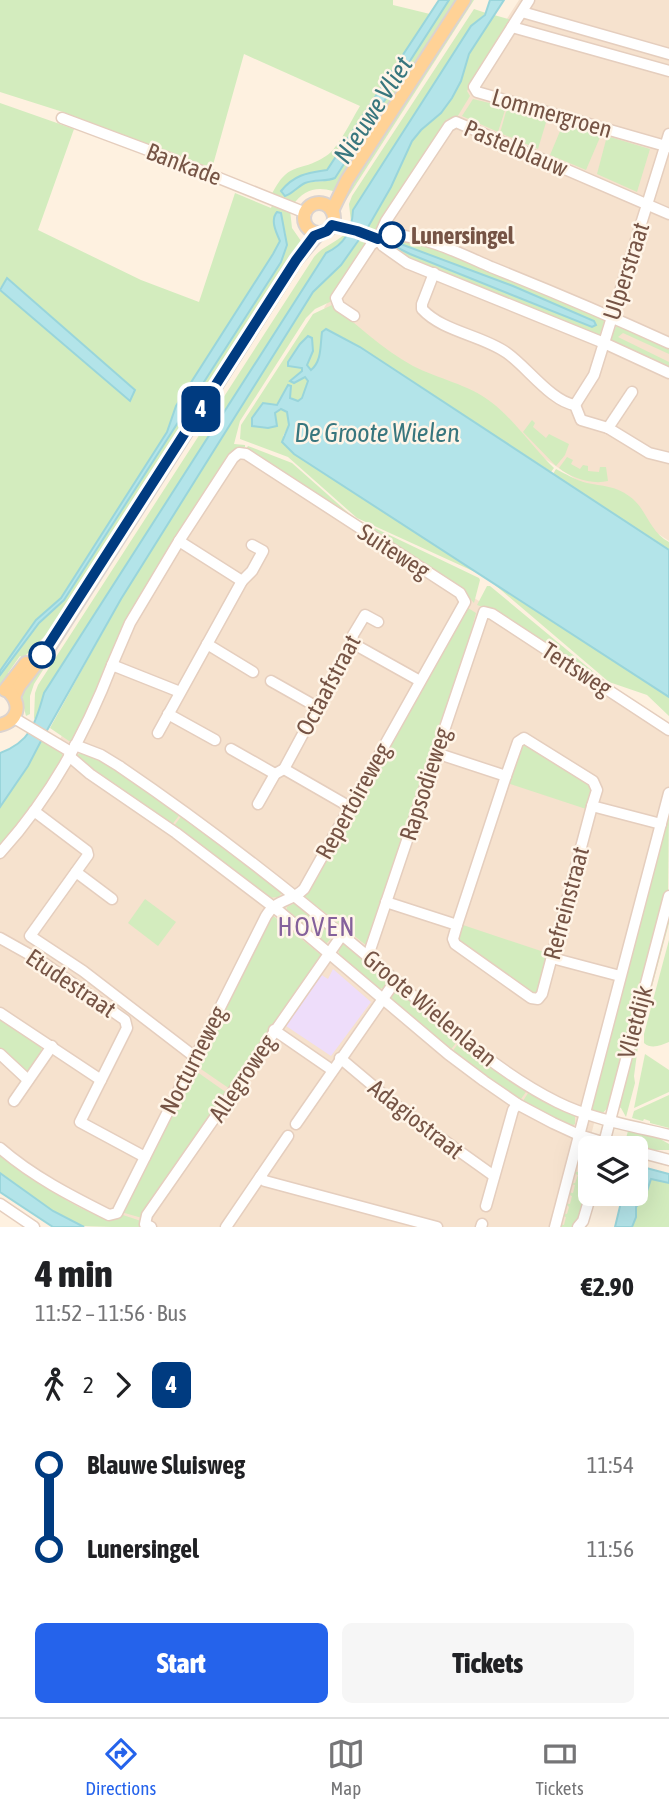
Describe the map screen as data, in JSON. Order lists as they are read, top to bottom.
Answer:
{
  "streets": {
    "street": [
      "Lommergroen",
      "Pastelblauw",
      "Bankade",
      "Ulperstraat",
      "Suiteweg",
      "Tertsweg",
      "Octaafstraat",
      "Rapsodieweg",
      "Repertoireweg",
      "Refreinstraat",
      "Etudestraat",
      "Groote Wielenlaan",
      "Vlietdijk",
      "Nocturneweg",
      "Allegroweg",
      "Adagiostraat"
    ]
  },
  "crossings": [
    ["Lommergroen", "Ulperstraat"],
    ["Pastelblauw", "Ulperstraat"],
    ["Suiteweg", "Repertoireweg"],
    ["Tertsweg", "Rapsodieweg"],
    ["Rapsodieweg", "Groote Wielenlaan"],
    ["Repertoireweg", "Groote Wielenlaan"],
    ["Etudestraat", "Nocturneweg"],
    ["Groote Wielenlaan", "Vlietdijk"],
    ["Groote Wielenlaan", "Nocturneweg"],
    ["Groote Wielenlaan", "Allegroweg"]
  ],
  "districts": ["HOVEN"],
  "water": ["Nieuwe Vliet", "De Groote Wielen"],
  "places": ["Lunersingel"],
  "lines": ["bus line 4"],
  "page": {
    "on_map": "4",
    "heading": ["4 min", "11:52 – 11:56 · Bus", "€2.90"],
    "legs": ["2", "4"],
    "list": [
      {
        "name": "Blauwe Sluisweg",
        "value": "11:54"
      },
      {
        "name": "Lunersingel",
        "value": "11:56"
      }
    ],
    "buttons": ["Start", "Tickets"],
    "tabs": ["Directions", "Map", "Tickets"]
  }
}
